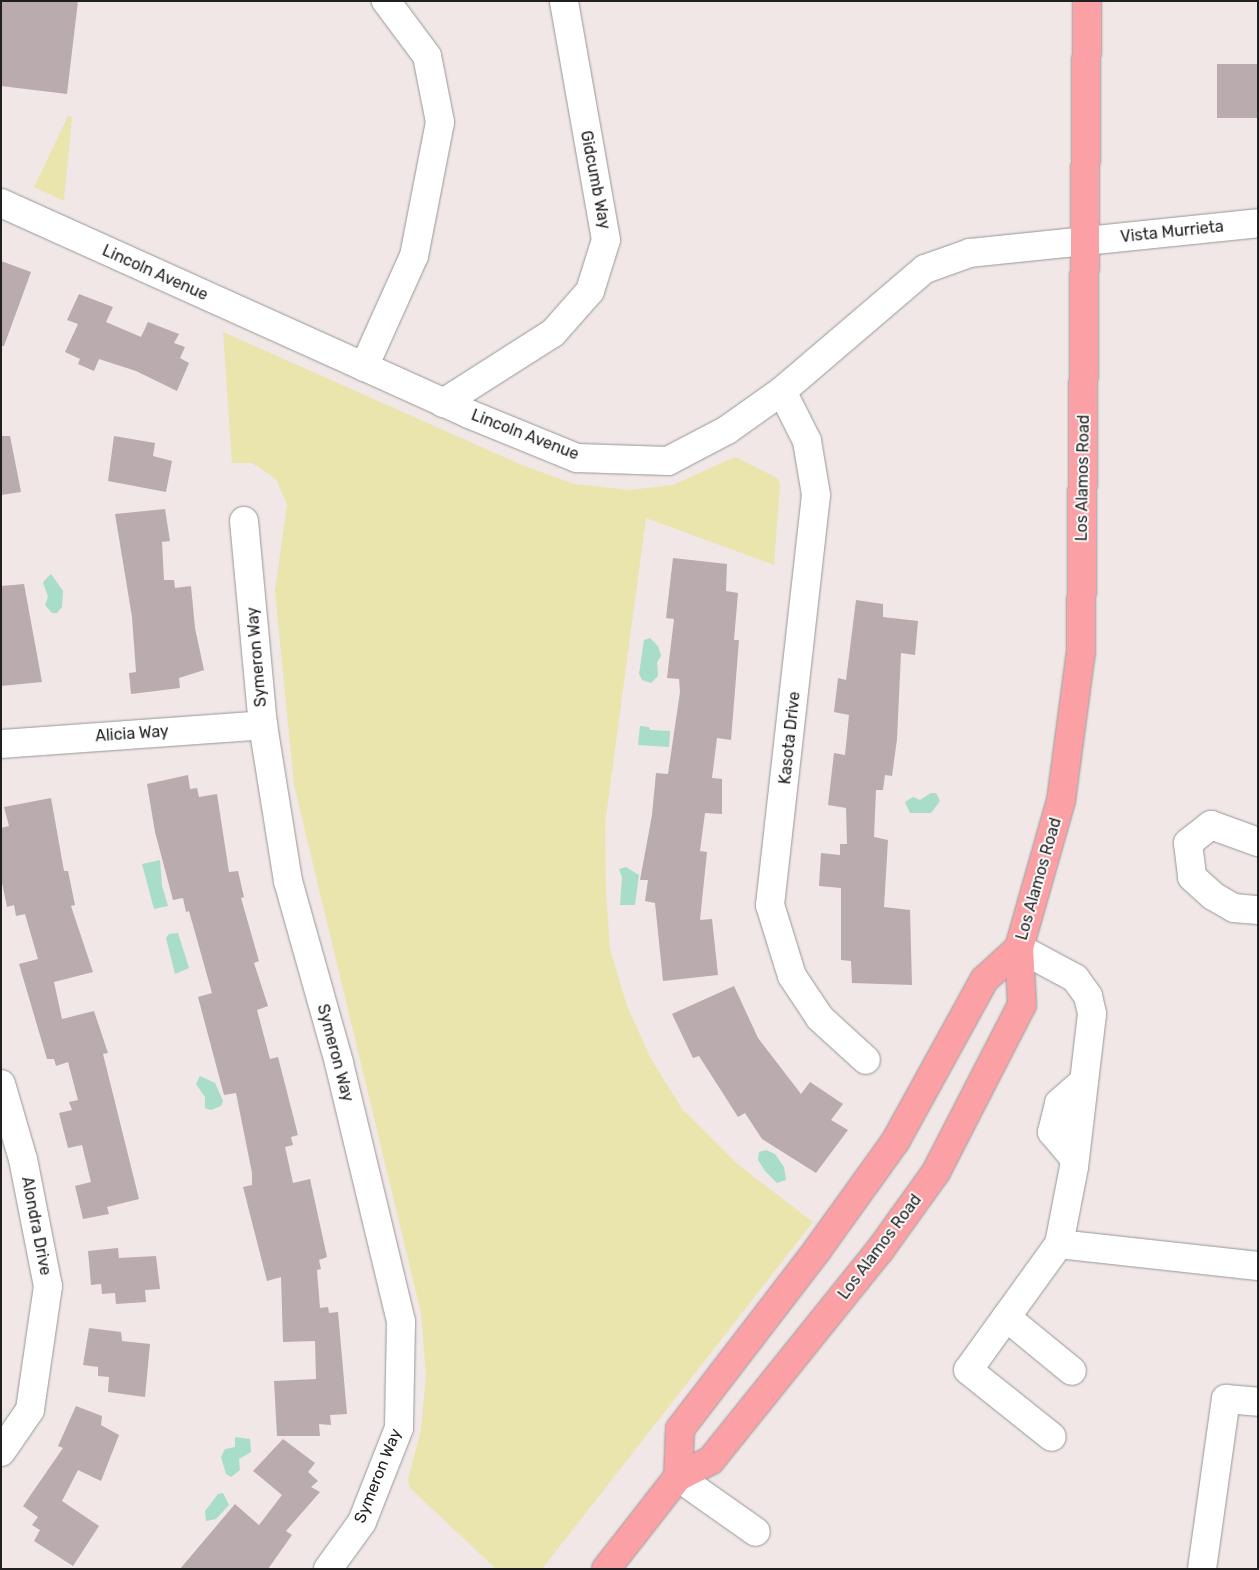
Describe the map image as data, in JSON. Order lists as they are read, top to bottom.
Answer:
{
  "streets": {
    "main road": ["Los Alamos Road"],
    "street": [
      "Gidcumb Way",
      "Vista Murrieta",
      "Lincoln Avenue",
      "Symeron Way",
      "Alicia Way",
      "Kasota Drive",
      "Alondra Drive"
    ]
  },
  "crossings": [
    ["Gidcumb Way", "Lincoln Avenue"],
    ["Vista Murrieta", "Lincoln Avenue"],
    ["Vista Murrieta", "Los Alamos Road"],
    ["Lincoln Avenue", "Los Alamos Road"],
    ["Lincoln Avenue", "Kasota Drive"],
    ["Symeron Way", "Alicia Way"]
  ]
}
